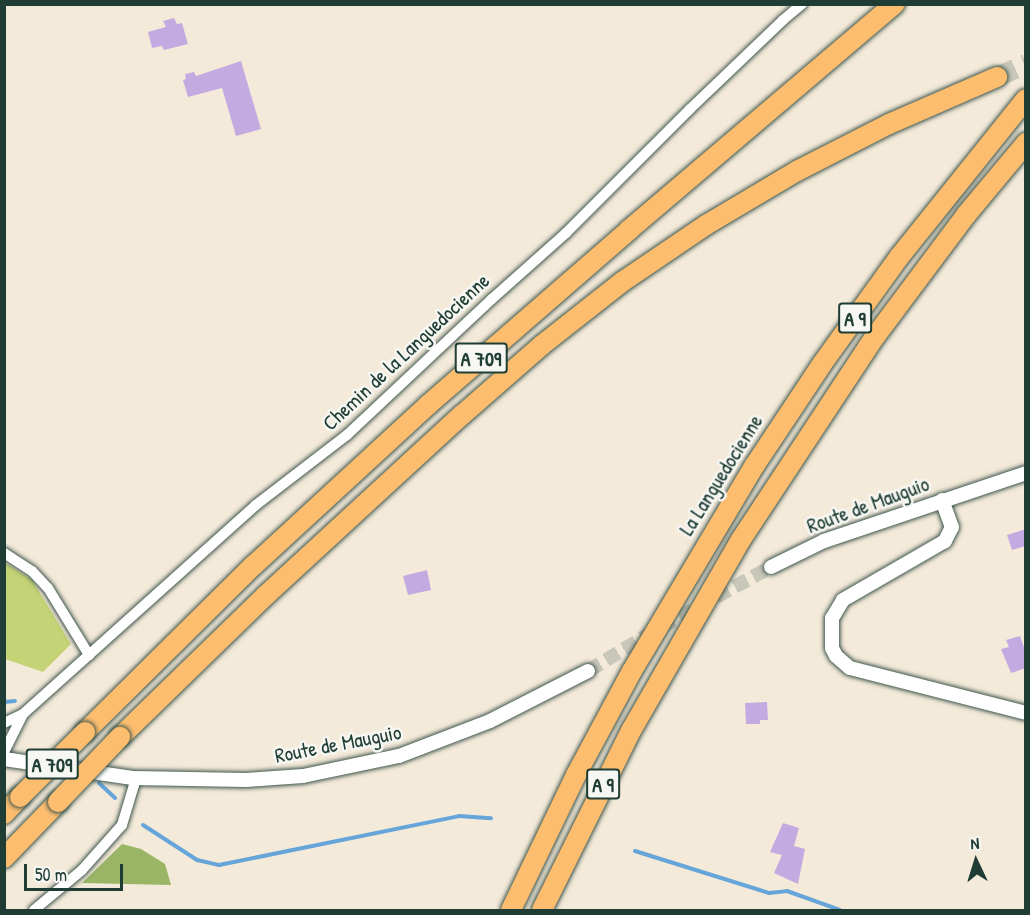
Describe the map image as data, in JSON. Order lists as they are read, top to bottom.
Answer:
{
  "streets": {
    "highway": ["A 9", "A 709", "La Languedocienne"],
    "street": ["Chemin de la Languedocienne", "Route de Mauguio"]
  },
  "scale_bar": "50 m",
  "north": "top"
}
